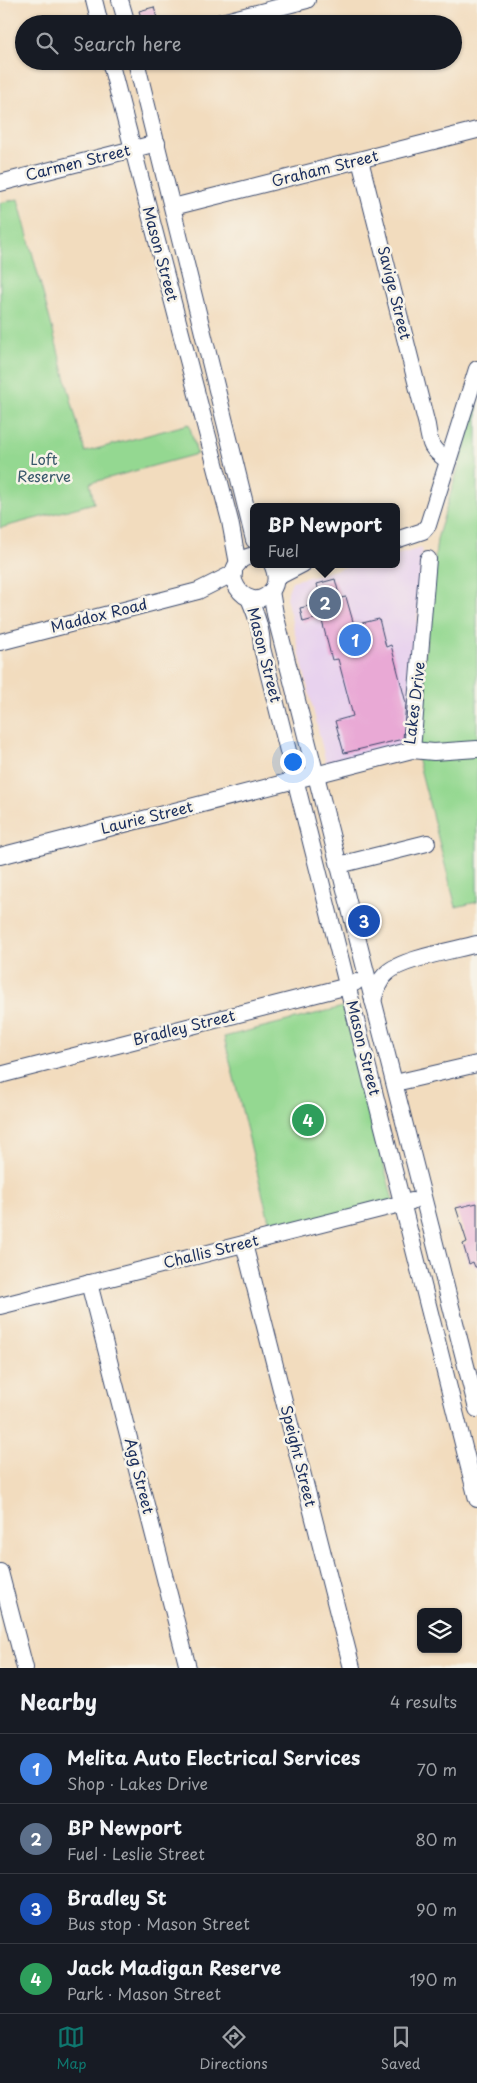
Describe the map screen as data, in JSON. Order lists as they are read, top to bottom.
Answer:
{
  "streets": {
    "street": [
      "Carmen Street",
      "Graham Street",
      "Mason Street",
      "Savige Street",
      "Maddox Road",
      "Lakes Drive",
      "Laurie Street",
      "Bradley Street",
      "Challis Street",
      "Speight Street",
      "Agg Street"
    ]
  },
  "crossings": [
    ["Carmen Street", "Mason Street"],
    ["Graham Street", "Mason Street"],
    ["Graham Street", "Savige Street"],
    ["Mason Street", "Maddox Road"],
    ["Mason Street", "Lakes Drive"],
    ["Mason Street", "Laurie Street"],
    ["Mason Street", "Bradley Street"],
    ["Mason Street", "Challis Street"],
    ["Lakes Drive", "Laurie Street"],
    ["Challis Street", "Speight Street"],
    ["Challis Street", "Agg Street"]
  ],
  "parks": ["Loft Reserve"],
  "page": {
    "search": "Search here",
    "popup": ["BP Newport", "Fuel"],
    "pins": [
      "2",
      "1",
      "3",
      "4"
    ],
    "heading": ["Nearby", "4 results"],
    "list": [
      {
        "mark": "1",
        "name": "Melita Auto Electrical Services",
        "note": "Shop · Lakes Drive",
        "value": "70 m"
      },
      {
        "mark": "2",
        "name": "BP Newport",
        "note": "Fuel · Leslie Street",
        "value": "80 m"
      },
      {
        "mark": "3",
        "name": "Bradley St",
        "note": "Bus stop · Mason Street",
        "value": "90 m"
      },
      {
        "mark": "4",
        "name": "Jack Madigan Reserve",
        "note": "Park · Mason Street",
        "value": "190 m"
      }
    ],
    "nav": ["Map", "Directions", "Saved"]
  }
}
